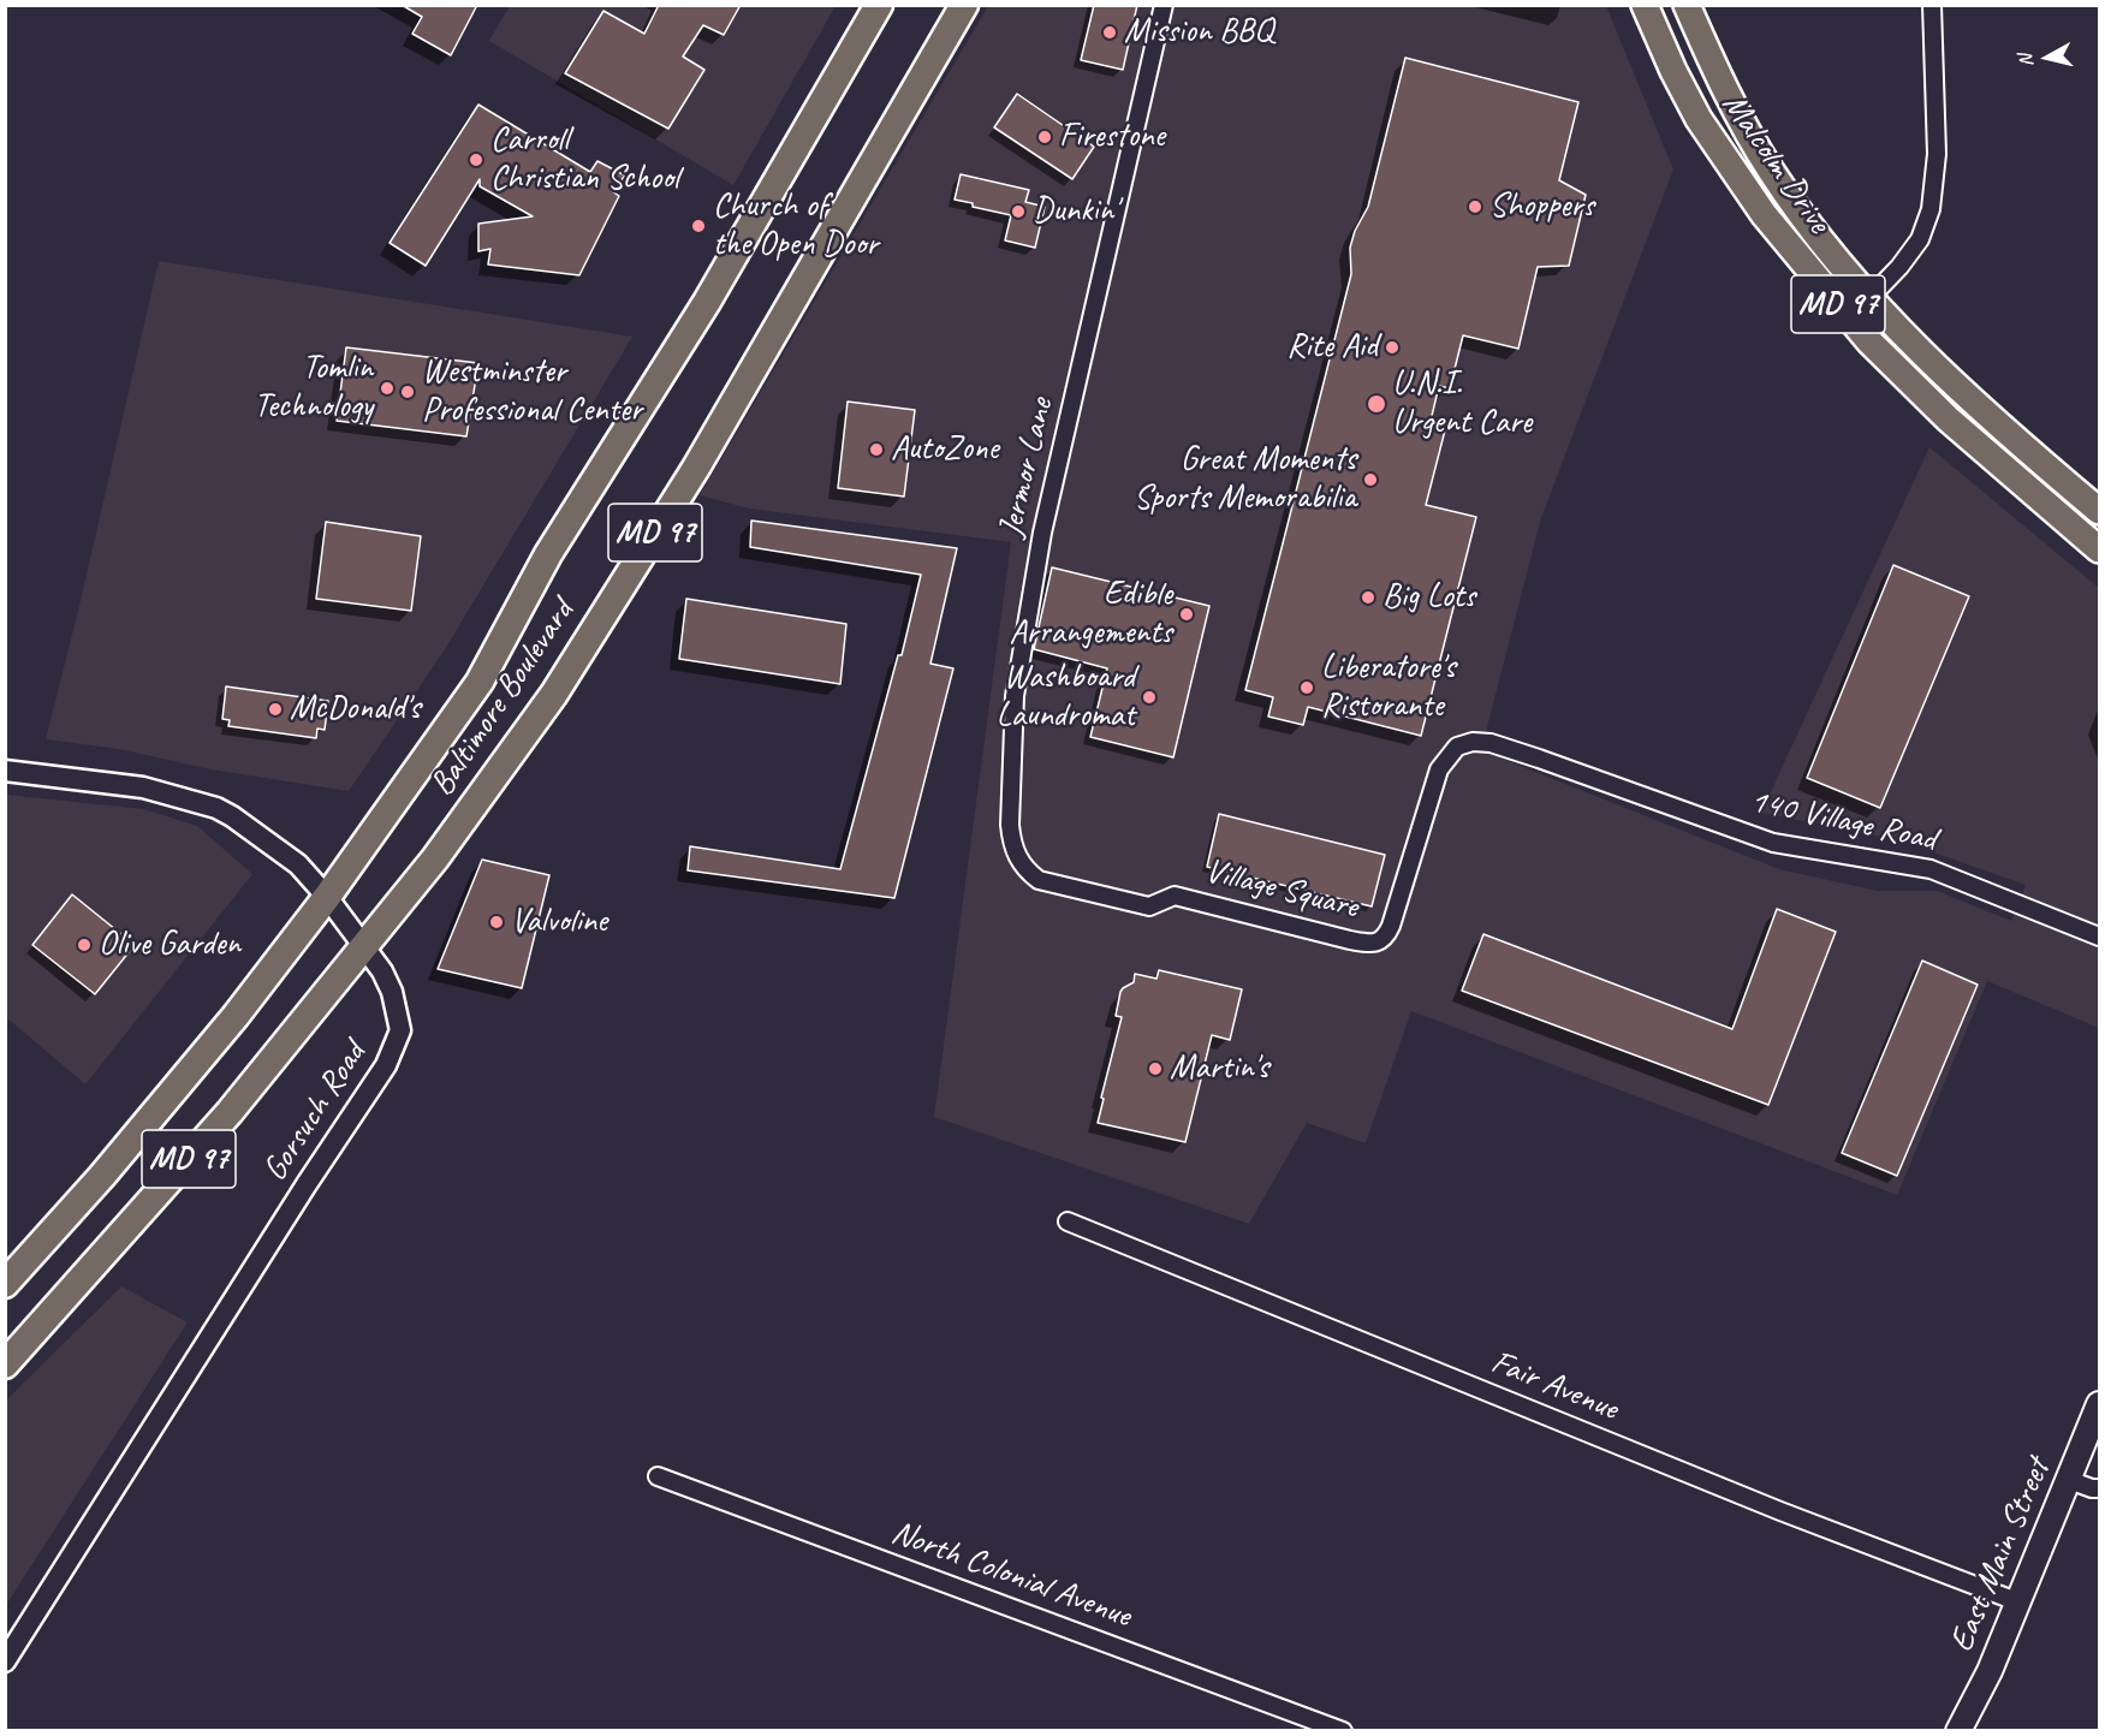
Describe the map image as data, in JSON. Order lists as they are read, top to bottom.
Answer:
{
  "streets": {
    "highway": ["MD 97", "Baltimore Boulevard"],
    "main road": ["Malcolm Drive", "East Main Street"],
    "street": [
      "Jermor Lane",
      "140 Village Road",
      "Village Square",
      "Gorsuch Road",
      "Fair Avenue",
      "North Colonial Avenue"
    ]
  },
  "crossings": [
    ["Jermor Lane", "Village Square"],
    ["Baltimore Boulevard", "Gorsuch Road"],
    ["140 Village Road", "Village Square"],
    ["Fair Avenue", "East Main Street"]
  ],
  "places": [
    "Mission BBQ",
    "Firestone",
    "Carroll Christian School",
    "Shoppers",
    "Dunkin'",
    "Church of the Open Door",
    "Rite Aid",
    "Tomlin Technology",
    "Westminster Professional Center",
    "U.N.I. Urgent Care",
    "AutoZone",
    "Great Moments Sports Memorabilia",
    "Big Lots",
    "Edible Arrangements",
    "Liberatore's Ristorante",
    "Washboard Laundromat",
    "McDonald's",
    "Valvoline",
    "Olive Garden",
    "Martin's"
  ],
  "north": "left"
}
